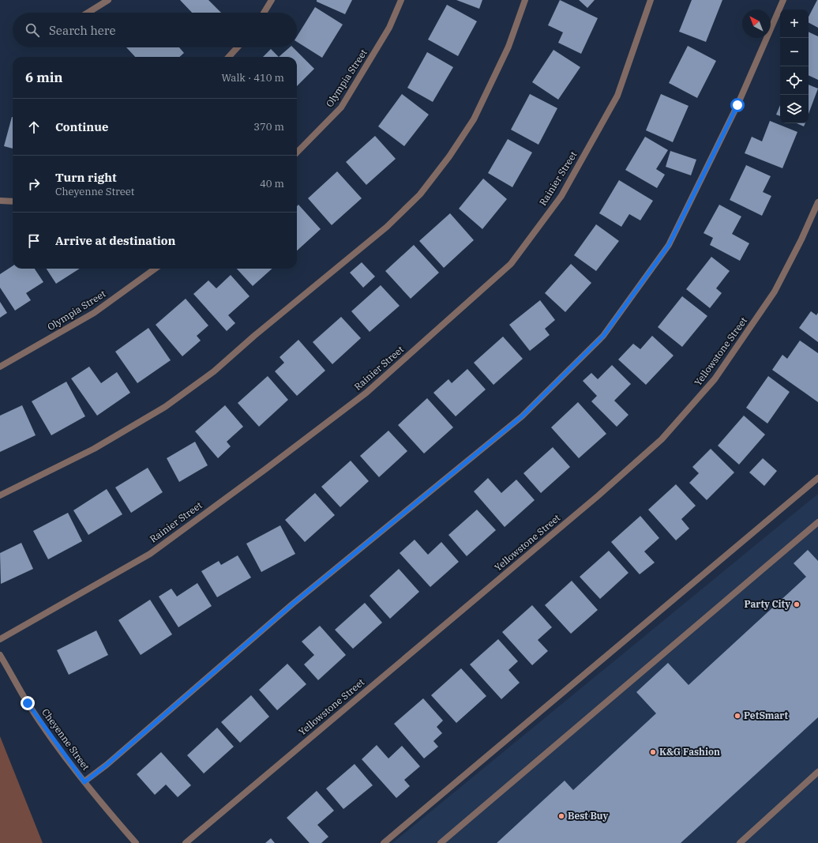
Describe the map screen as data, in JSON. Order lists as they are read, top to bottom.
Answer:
{
  "streets": {
    "street": [
      "Olympia Street",
      "Rainier Street",
      "Yellowstone Street",
      "Cheyenne Street"
    ]
  },
  "places": [
    "Party City",
    "PetSmart",
    "K&G Fashion",
    "Best Buy"
  ],
  "north": "top left",
  "page": {
    "map_buttons": ["+", "−"],
    "search": "Search here",
    "heading": ["6 min", "Walk · 410 m"],
    "list": [
      ["Continue", "370 m"],
      ["Turn right", "Cheyenne Street", "40 m"],
      "Arrive at destination"
    ]
  }
}
